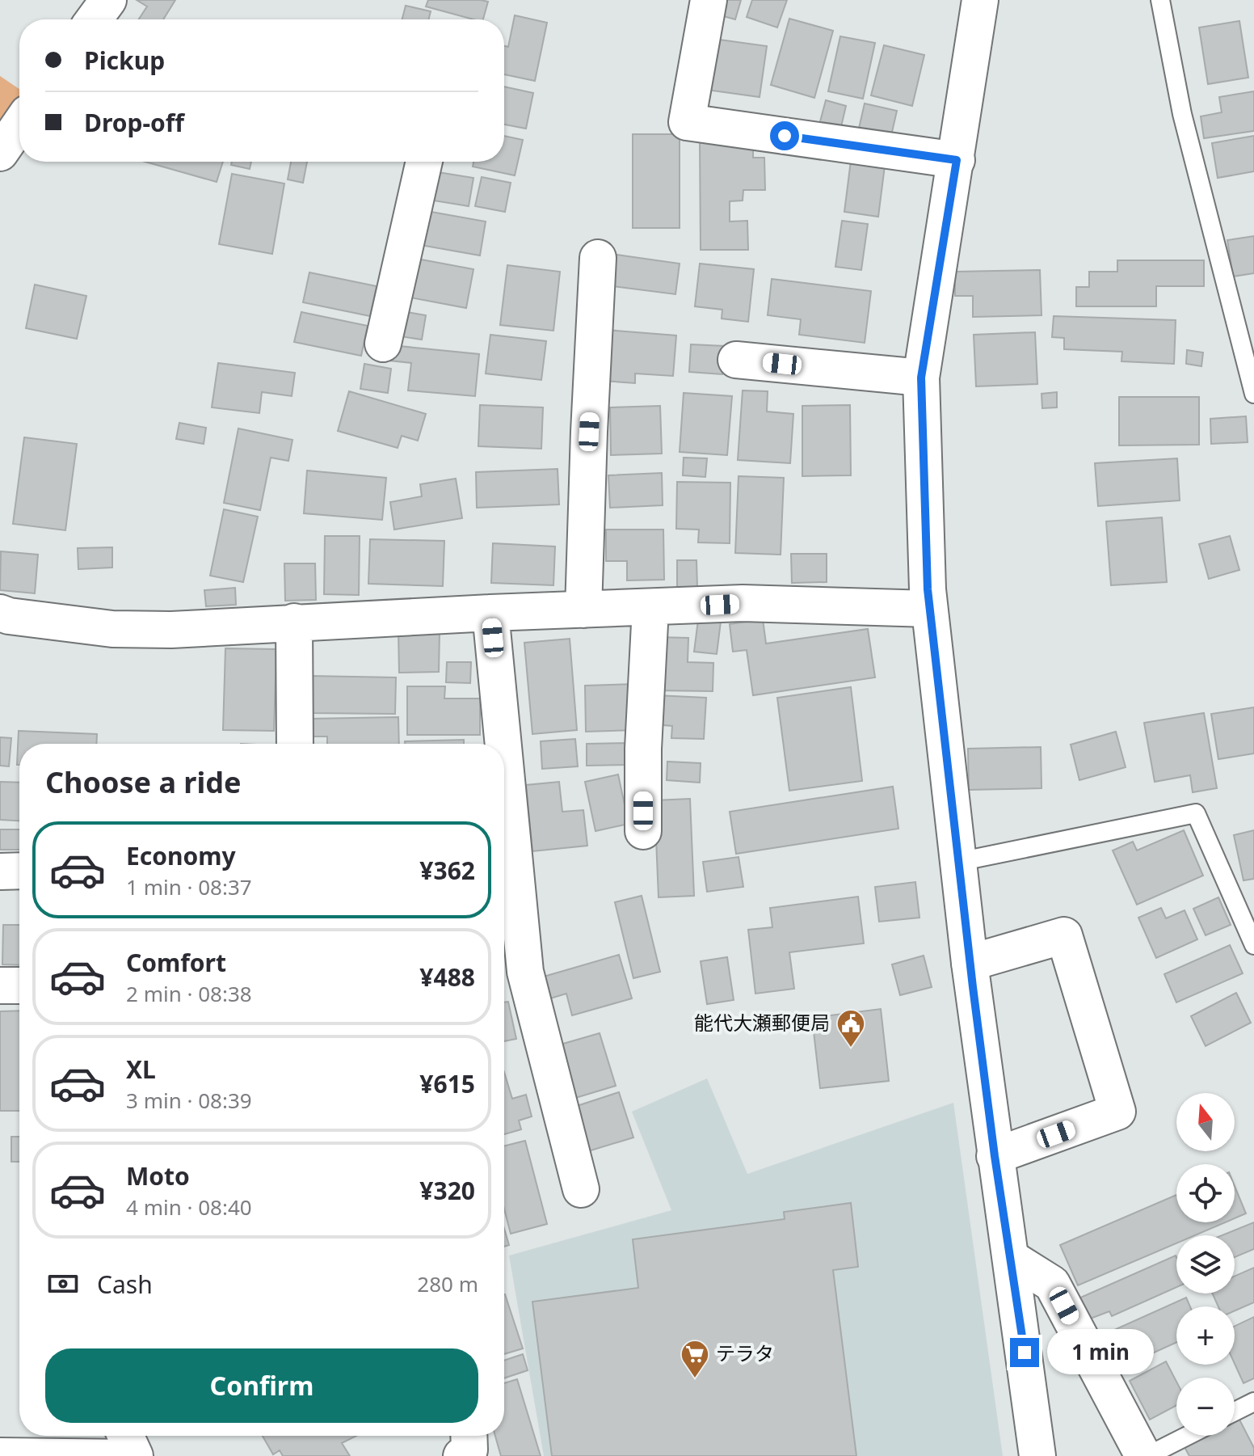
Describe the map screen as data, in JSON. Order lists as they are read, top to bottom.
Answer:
{
  "places": {
    "public building": ["能代大瀬郵便局"],
    "supermarket": ["テラタ"]
  },
  "north": "top",
  "page": {
    "banner": ["Pickup", "Drop-off"],
    "heading": "Choose a ride",
    "list": [
      {
        "name": "Economy",
        "note": "1 min · 08:37",
        "value": "¥362"
      },
      {
        "name": "Comfort",
        "note": "2 min · 08:38",
        "value": "¥488"
      },
      {
        "name": "XL",
        "note": "3 min · 08:39",
        "value": "¥615"
      },
      {
        "name": "Moto",
        "note": "4 min · 08:40",
        "value": "¥320"
      }
    ],
    "map_buttons": ["+", "−"],
    "pay": ["Cash", "280 m"],
    "bubble": "1 min",
    "buttons": "Confirm"
  }
}
